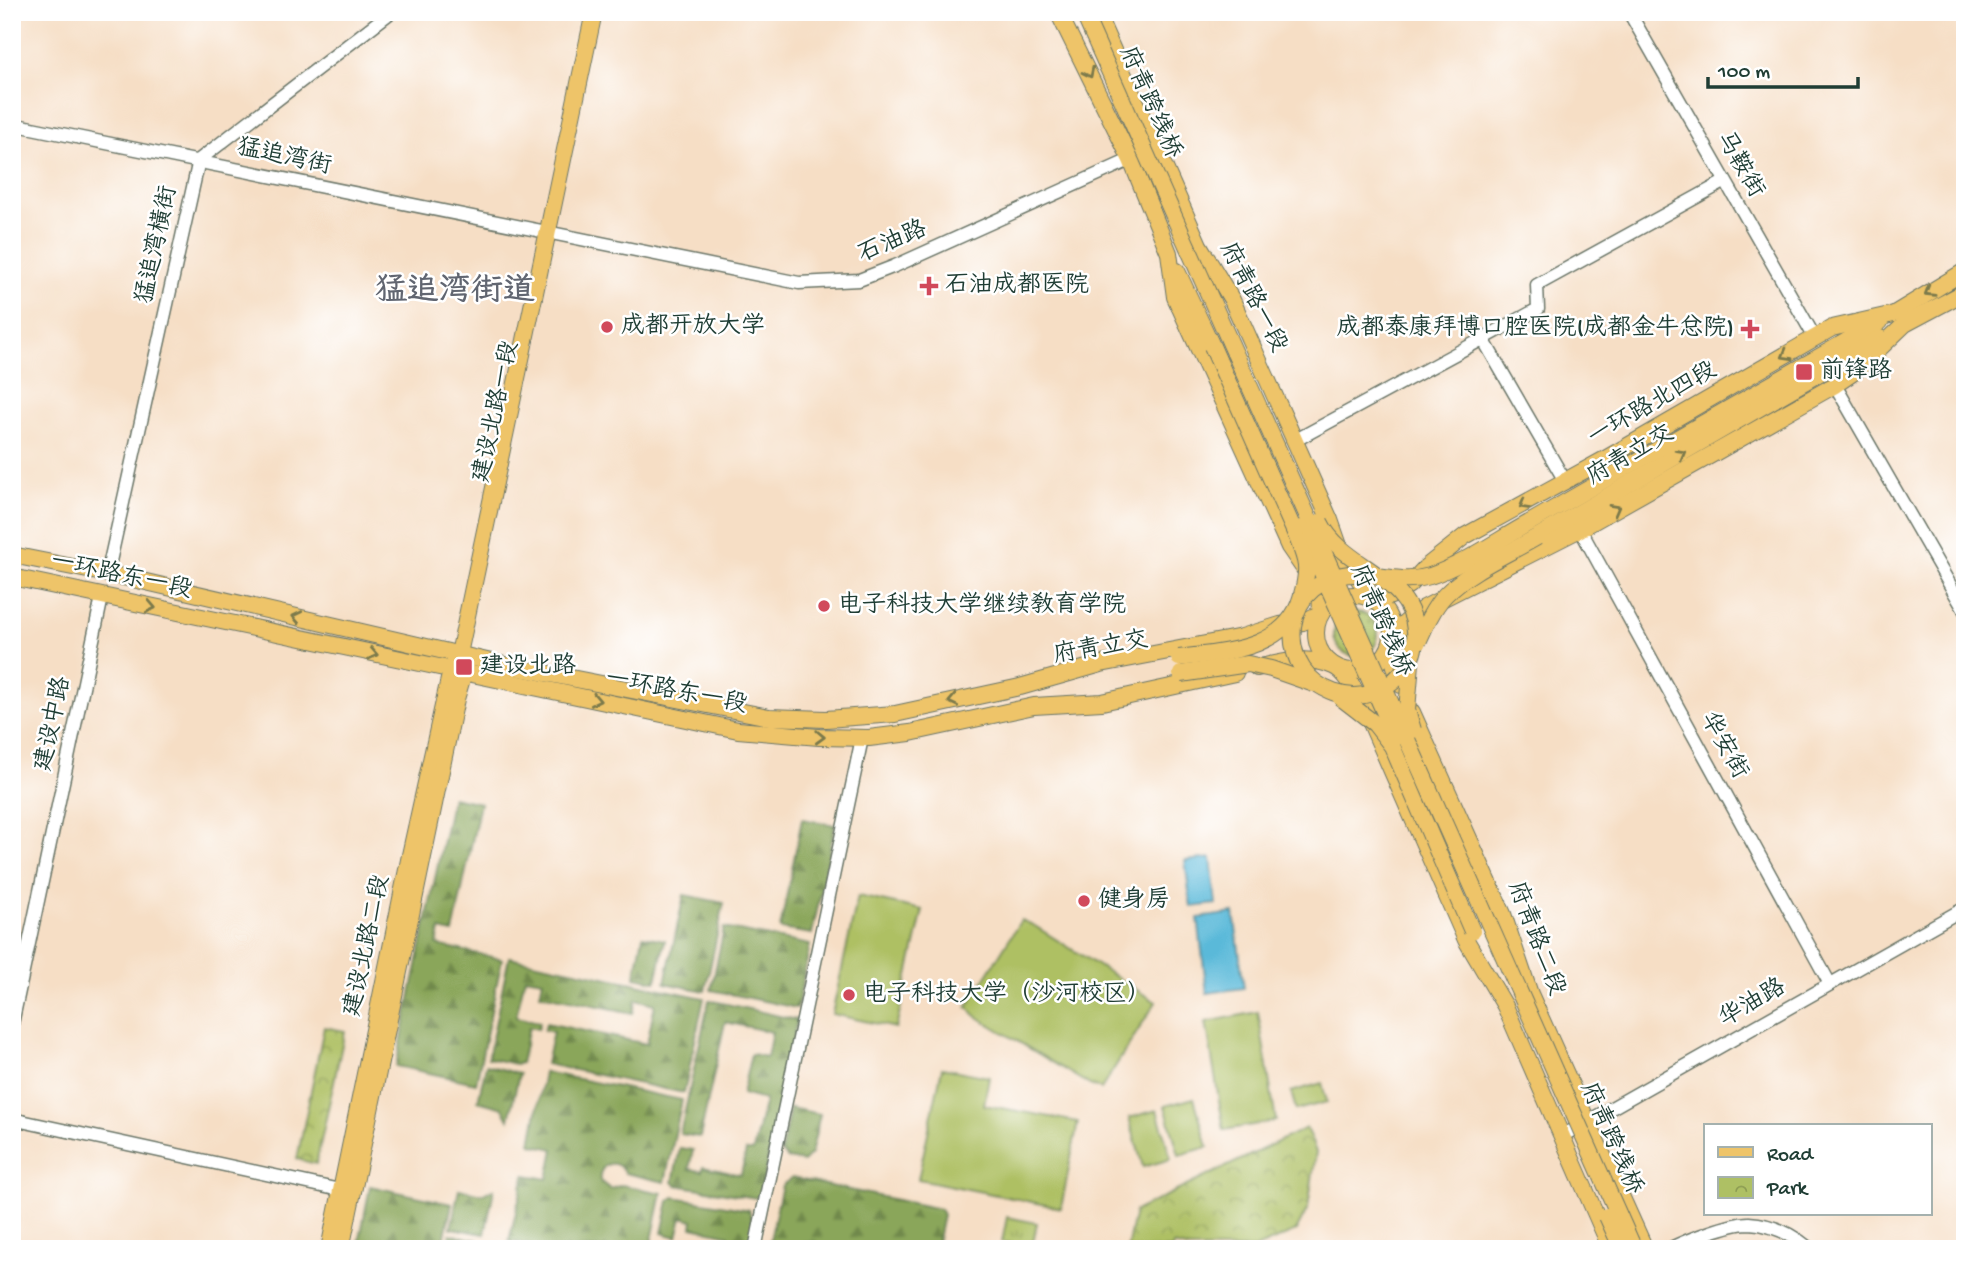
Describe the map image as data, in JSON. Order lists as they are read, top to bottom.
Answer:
{
  "streets": {
    "main road": [
      "府青跨线桥",
      "府青路一段",
      "一环路北四段",
      "建设北路一段",
      "府青立交",
      "一环路东一段",
      "府青路二段",
      "建设北路二段"
    ],
    "street": [
      "猛追湾街",
      "马鞍街",
      "石油路",
      "猛追湾横街",
      "建设中路",
      "华安街",
      "华油路"
    ]
  },
  "crossings": [
    ["猛追湾街", "石油路"],
    ["猛追湾街", "猛追湾横街"],
    ["猛追湾街", "建设北路一段"],
    ["马鞍街", "一环路北四段"],
    ["石油路", "府青路一段"],
    ["石油路", "建设北路一段"],
    ["猛追湾横街", "一环路东一段"],
    ["府青路一段", "一环路北四段"],
    ["府青路一段", "府青立交"],
    ["府青路一段", "一环路东一段"],
    ["府青路一段", "府青路二段"],
    ["一环路北四段", "府青立交"],
    ["一环路北四段", "一环路东一段"],
    ["一环路北四段", "华安街"],
    ["一环路北四段", "府青路二段"],
    ["建设北路一段", "一环路东一段"],
    ["建设北路一段", "建设北路二段"],
    ["府青立交", "一环路东一段"],
    ["府青立交", "府青路二段"],
    ["一环路东一段", "建设中路"],
    ["一环路东一段", "府青路二段"],
    ["一环路东一段", "建设北路二段"],
    ["华安街", "华油路"],
    ["府青路二段", "华油路"]
  ],
  "districts": ["猛追湾街道"],
  "places": {
    "health": ["石油成都医院", "成都泰康拜博口腔医院(成都金牛总院)"],
    "other": [
      "成都开放大学",
      "电子科技大学继续教育学院",
      "健身房",
      "电子科技大学（沙河校区）"
    ],
    "transit": ["前锋路", "建设北路"]
  },
  "legend": ["Road", "Park"],
  "scale_bar": "100 m"
}
